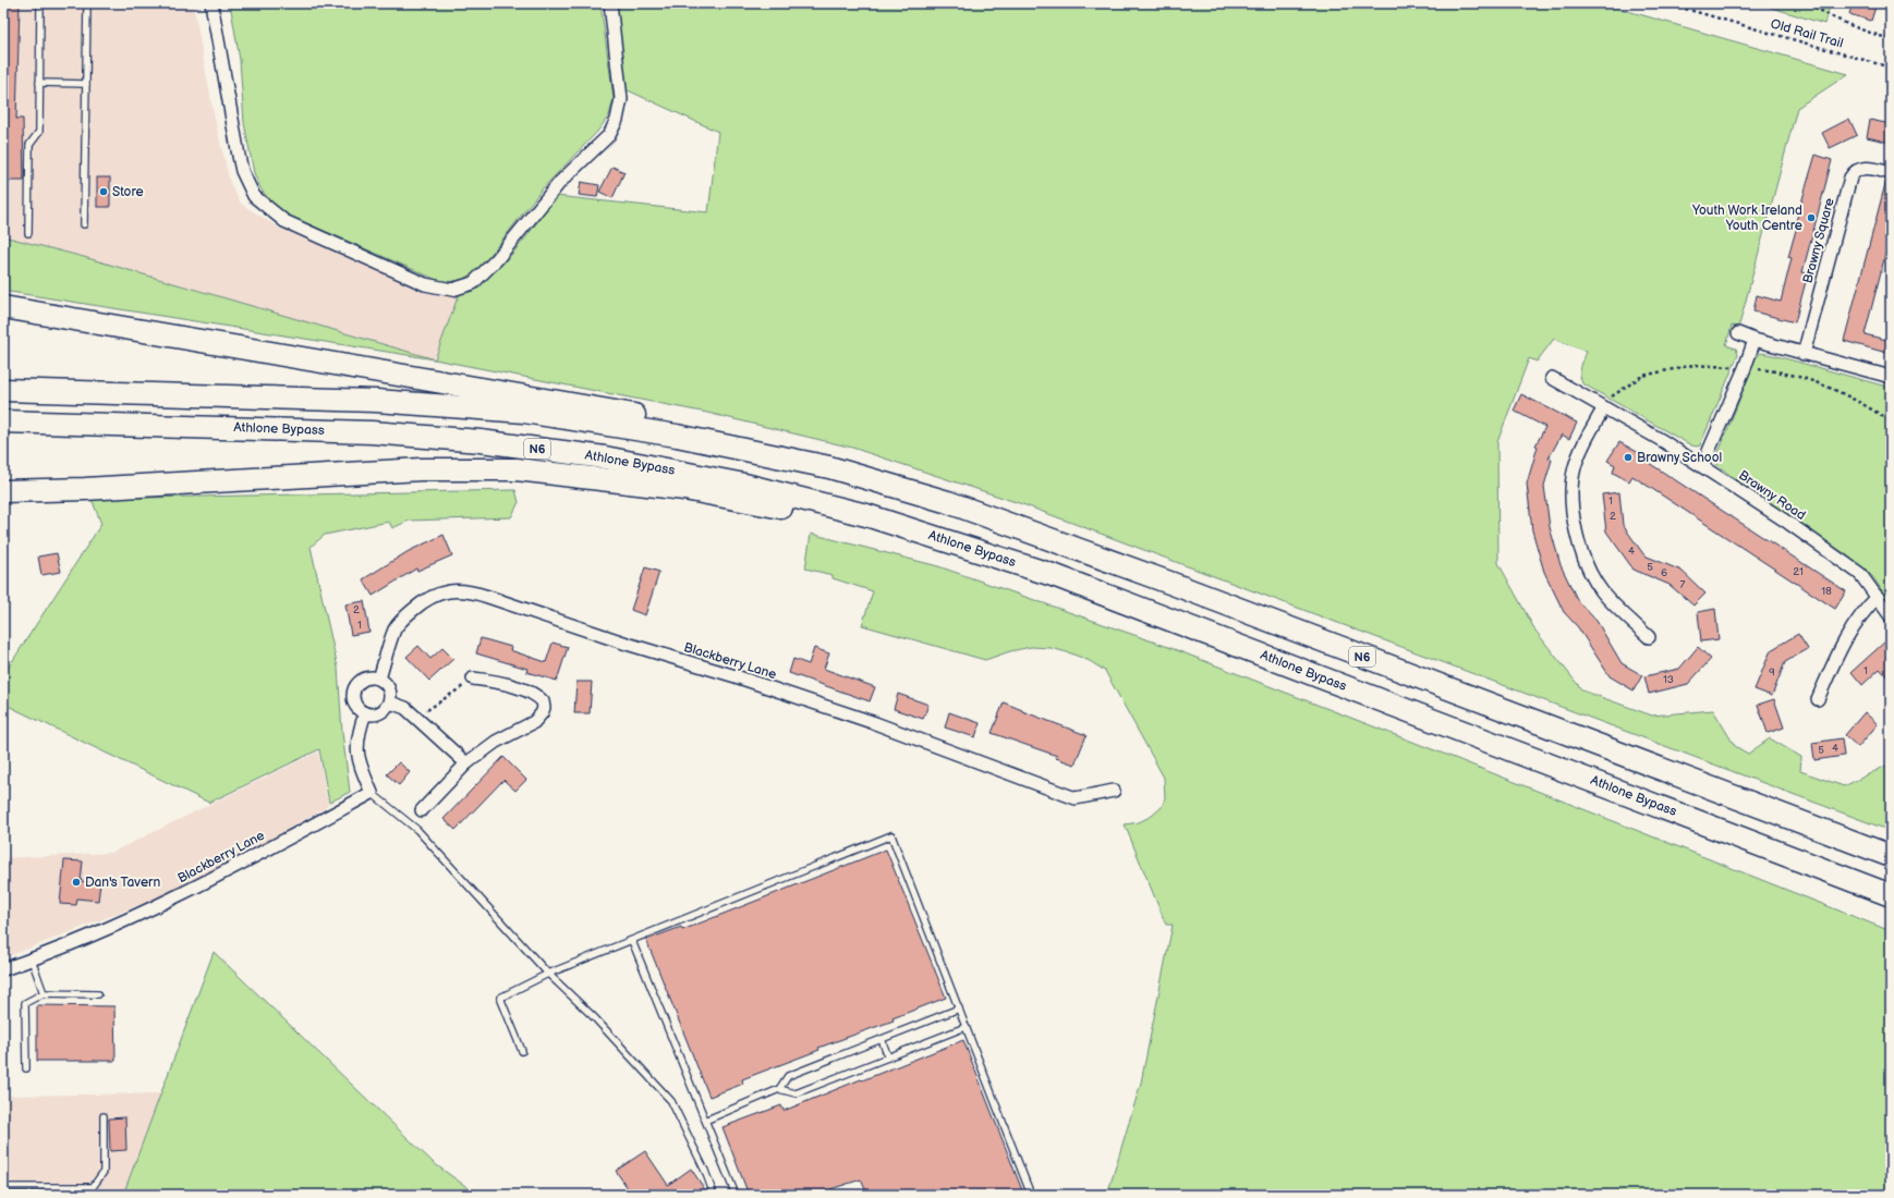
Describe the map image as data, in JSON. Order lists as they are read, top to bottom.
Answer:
{
  "streets": {
    "highway": ["Athlone Bypass", "N6"],
    "street": ["Brawny Square", "Brawny Road", "Blackberry Lane"],
    "path": ["Old Rail Trail"]
  },
  "crossings": [
    ["Athlone Bypass", "N6"]
  ],
  "places": [
    "Store",
    "Youth Work Ireland Youth Centre",
    "Brawny School",
    "Dan's Tavern"
  ],
  "house_numbers": [
    "1",
    "2",
    "4",
    "5",
    "21",
    "6",
    "7",
    "18",
    "2",
    "1",
    "1",
    "9",
    "13",
    "4",
    "5"
  ]
}
